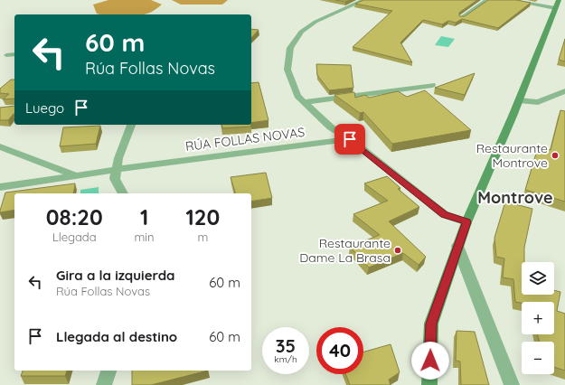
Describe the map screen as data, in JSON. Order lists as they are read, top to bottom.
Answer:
{
  "streets": {
    "street": ["RÚA FOLLAS NOVAS"]
  },
  "districts": ["Montrove"],
  "places": ["Restaurante Montrove", "Restaurante Dame La Brasa"],
  "page": {
    "turn": ["60 m", "Rúa Follas Novas"],
    "then": "Luego",
    "eta": [
      "08:20",
      "Llegada",
      "1",
      "min",
      "120",
      "m"
    ],
    "list": [
      {
        "name": "Gira a la izquierda",
        "note": "Rúa Follas Novas",
        "value": "60 m"
      },
      {
        "name": "Llegada al destino",
        "value": "60 m"
      }
    ],
    "map_buttons": ["+", "−"],
    "speed": "35 km/h",
    "limit": "40"
  }
}
